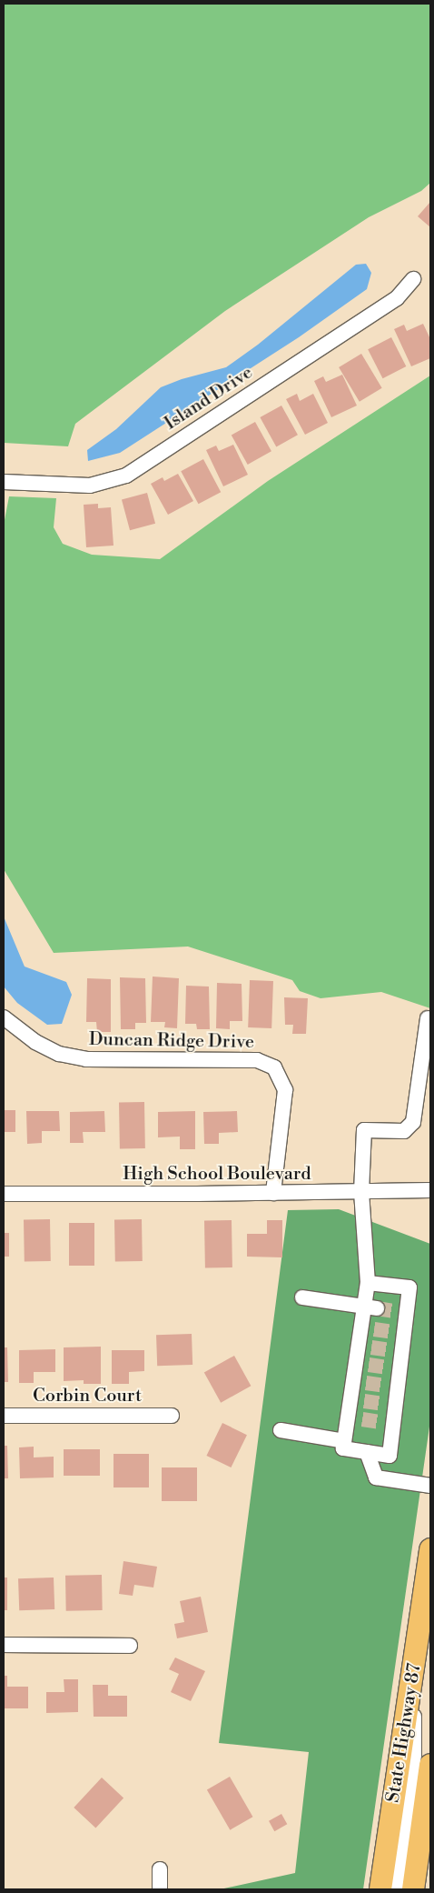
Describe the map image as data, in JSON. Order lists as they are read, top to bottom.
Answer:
{
  "streets": {
    "highway": ["State Highway 87"],
    "street": [
      "Island Drive",
      "Duncan Ridge Drive",
      "High School Boulevard",
      "Corbin Court"
    ]
  },
  "crossings": [
    ["Duncan Ridge Drive", "High School Boulevard"]
  ]
}
